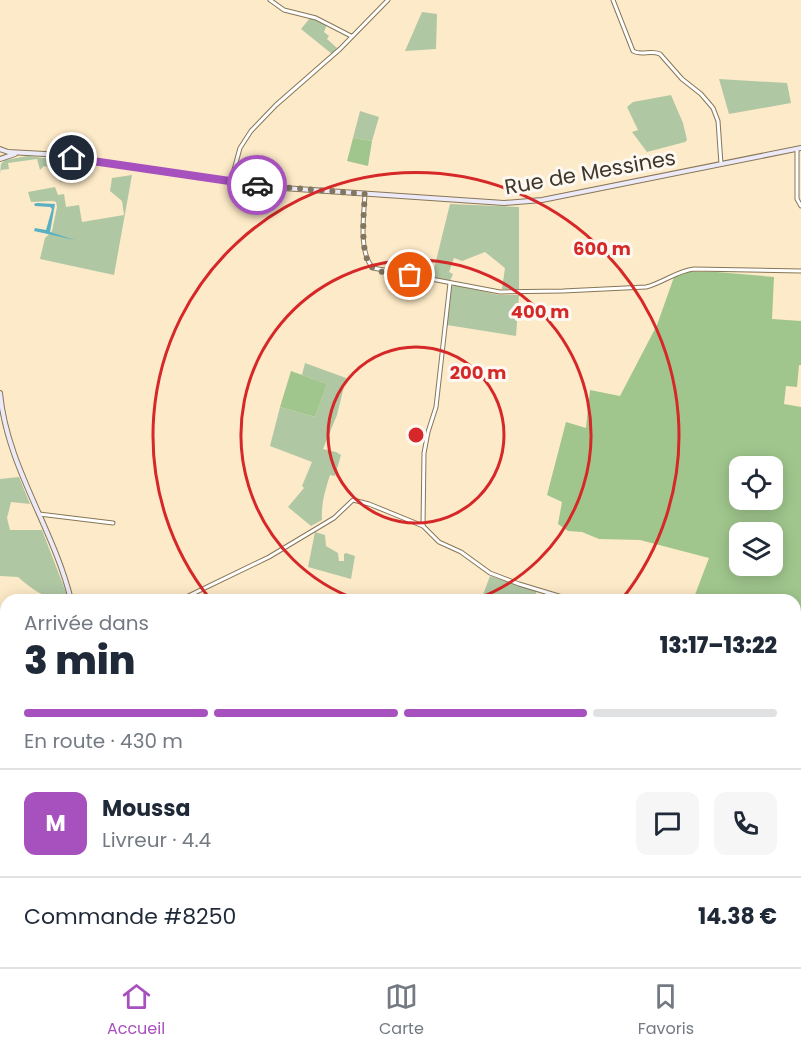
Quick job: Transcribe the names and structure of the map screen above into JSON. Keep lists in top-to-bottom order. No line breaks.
{"streets":{"main road":["Rue de Messines"]},"page":{"heading":["3 min","Arrivée dans","13:17–13:22"],"panel":["Moussa","Livreur · 4.4","Commande #8250","14.38 €"],"bar":"En route · 430 m","round":"M","tabs":["Accueil","Carte","Favoris"]},"rings":["600 m","400 m","200 m"]}
